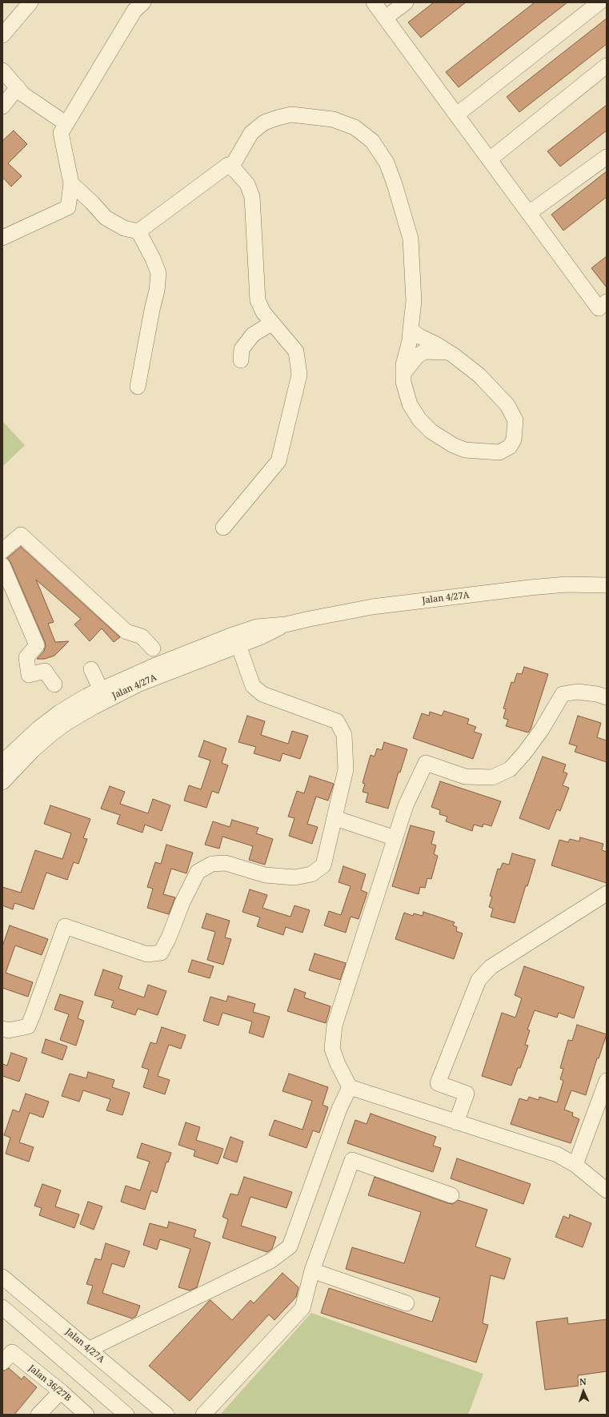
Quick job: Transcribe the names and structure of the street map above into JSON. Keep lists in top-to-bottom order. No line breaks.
{"streets":{"street":["Jalan 4/27A","Jalan 36/27B"]},"north":"top"}
